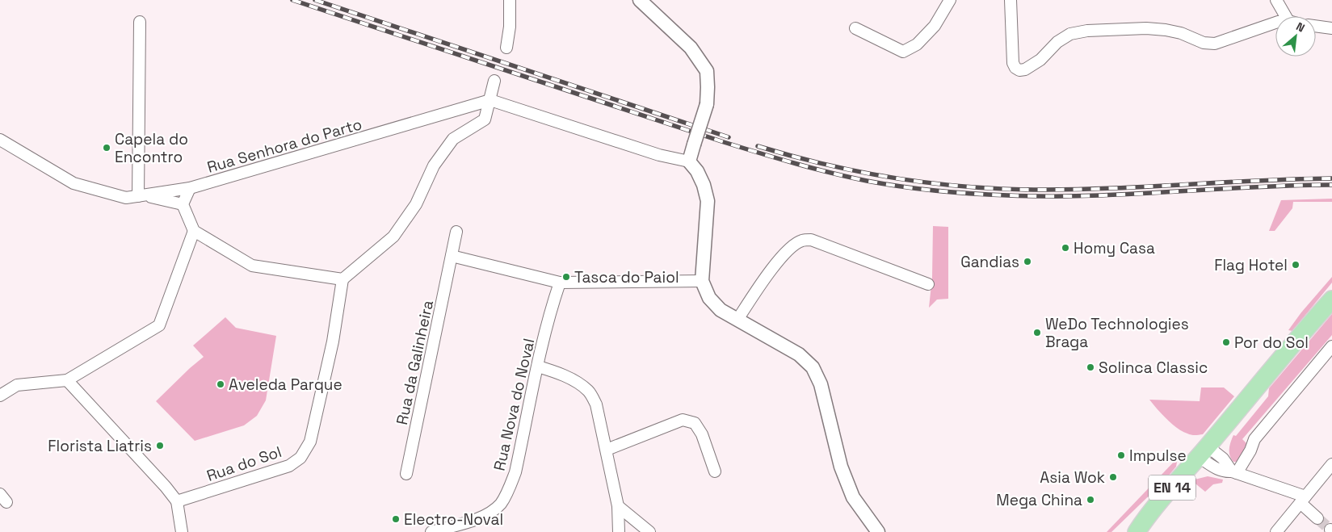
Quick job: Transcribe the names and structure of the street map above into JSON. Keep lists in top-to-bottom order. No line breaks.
{"streets":{"main road":["EN 14"],"street":["Rua Senhora do Parto","Rua da Galinheira","Rua Nova do Noval","Rua do Sol"]},"places":["Capela do Encontro","Homy Casa","Gandias","Flag Hotel","Tasca do Paiol","WeDo Technologies Braga","Por do Sol","Solinca Classic","Aveleda Parque","Florista Liatris","Impulse","Asia Wok","Mega China","Electro-Noval"],"north":"top right"}
